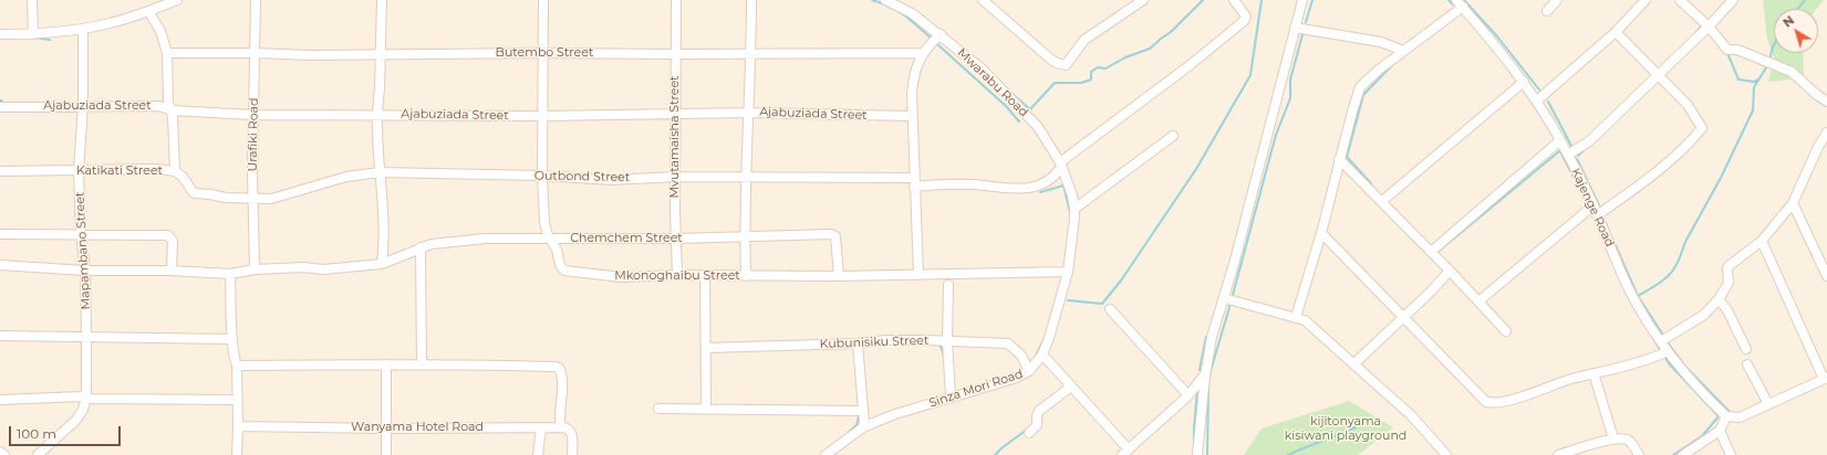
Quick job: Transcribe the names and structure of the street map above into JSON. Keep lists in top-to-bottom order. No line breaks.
{"streets":{"street":["Butembo Street","Mwarabu Road","Ajabuziada Street","Urafiki Road","Mvutamaisha Street","Katikati Street","Outbond Street","Kajenge Road","Chemchem Street","Mapambano Street","Mkonoghaibu Street","Kubunisiku Street","Sinza Mori Road","Wanyama Hotel Road"]},"crossings":[["Butembo Street","Urafiki Road"],["Butembo Street","Mvutamaisha Street"],["Butembo Street","Mkonoghaibu Street"],["Mwarabu Road","Outbond Street"],["Mwarabu Road","Sinza Mori Road"],["Ajabuziada Street","Urafiki Road"],["Ajabuziada Street","Mvutamaisha Street"],["Ajabuziada Street","Mapambano Street"],["Ajabuziada Street","Mkonoghaibu Street"],["Urafiki Road","Katikati Street"],["Urafiki Road","Outbond Street"],["Urafiki Road","Chemchem Street"],["Mvutamaisha Street","Outbond Street"],["Mvutamaisha Street","Chemchem Street"],["Mvutamaisha Street","Mkonoghaibu Street"],["Katikati Street","Outbond Street"],["Katikati Street","Mapambano Street"],["Outbond Street","Mkonoghaibu Street"],["Outbond Street","Sinza Mori Road"],["Chemchem Street","Mapambano Street"],["Chemchem Street","Mkonoghaibu Street"],["Mkonoghaibu Street","Sinza Mori Road"],["Kubunisiku Street","Sinza Mori Road"]],"parks":["kijitonyama kisiwani playground"],"scale_bar":"100 m","north":"top left"}
